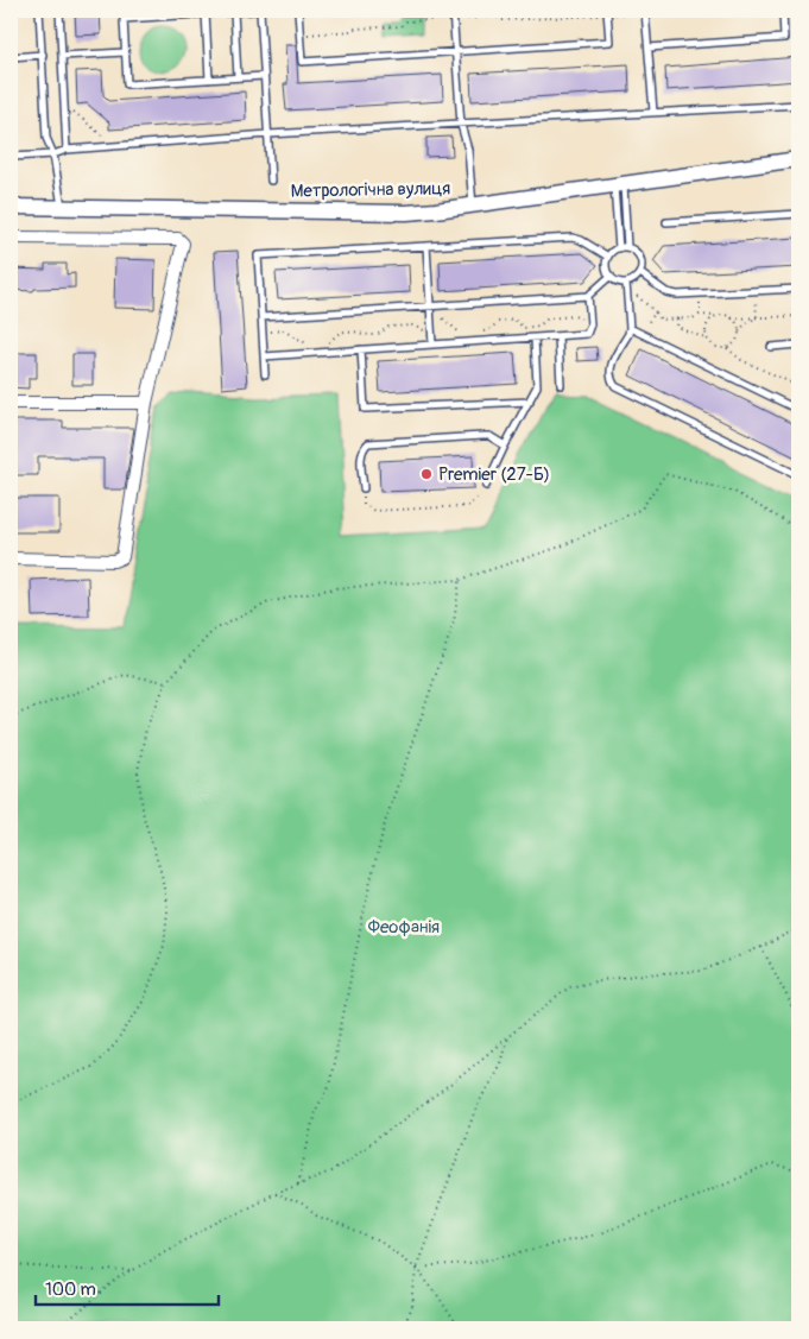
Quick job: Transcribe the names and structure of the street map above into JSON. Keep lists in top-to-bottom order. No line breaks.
{"streets":{"street":["Метрологічна вулиця"]},"parks":["Феофанія"],"places":["Premier (27-Б)"],"scale_bar":"100 m"}
